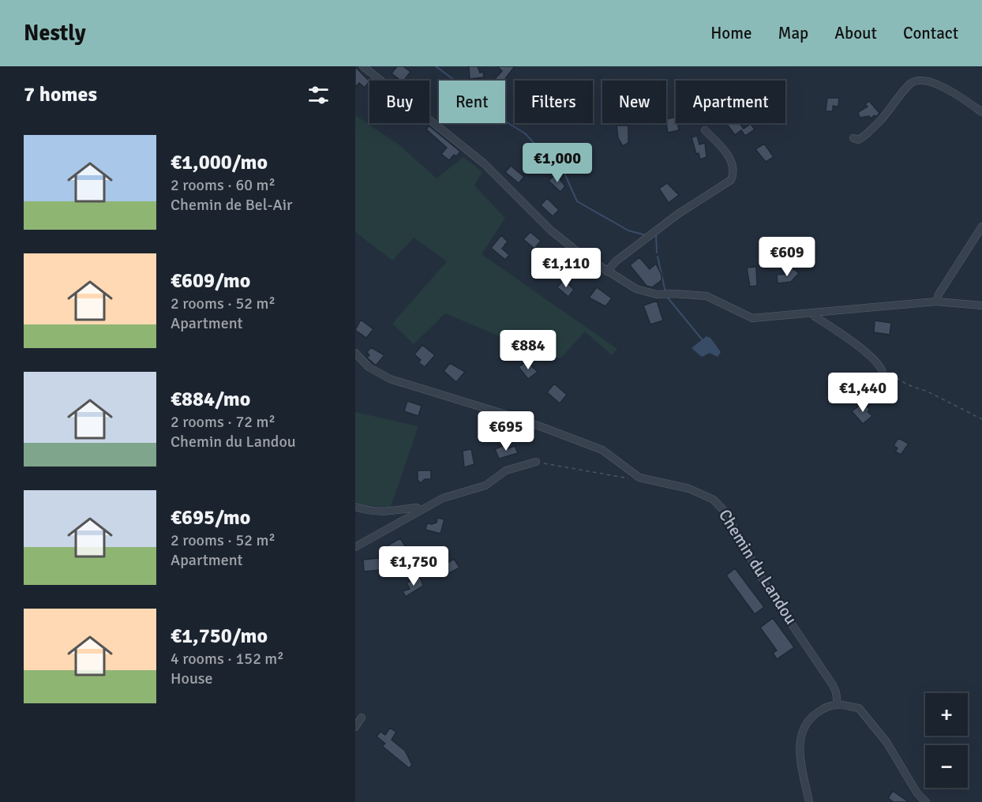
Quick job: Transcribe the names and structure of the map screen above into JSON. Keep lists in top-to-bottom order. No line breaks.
{"streets":{"street":["Chemin du Landou"]},"page":{"header":"Nestly","nav":["Home","Map","About","Contact"],"heading":"7 homes","chip":["Buy","Rent","Filters","New","Apartment"],"list":[{"name":"€1,000/mo","note":"2 rooms · 60 m² · Chemin de Bel-Air"},{"name":"€609/mo","note":"2 rooms · 52 m² · Apartment"},{"name":"€884/mo","note":"2 rooms · 72 m² · Chemin du Landou"},{"name":"€695/mo","note":"2 rooms · 52 m² · Apartment"},{"name":"€1,750/mo","note":"4 rooms · 152 m² · House"}],"price":["€1,000","€609","€1,110","€884","€1,440","€695","€1,750"],"map_buttons":["+","−"]}}
